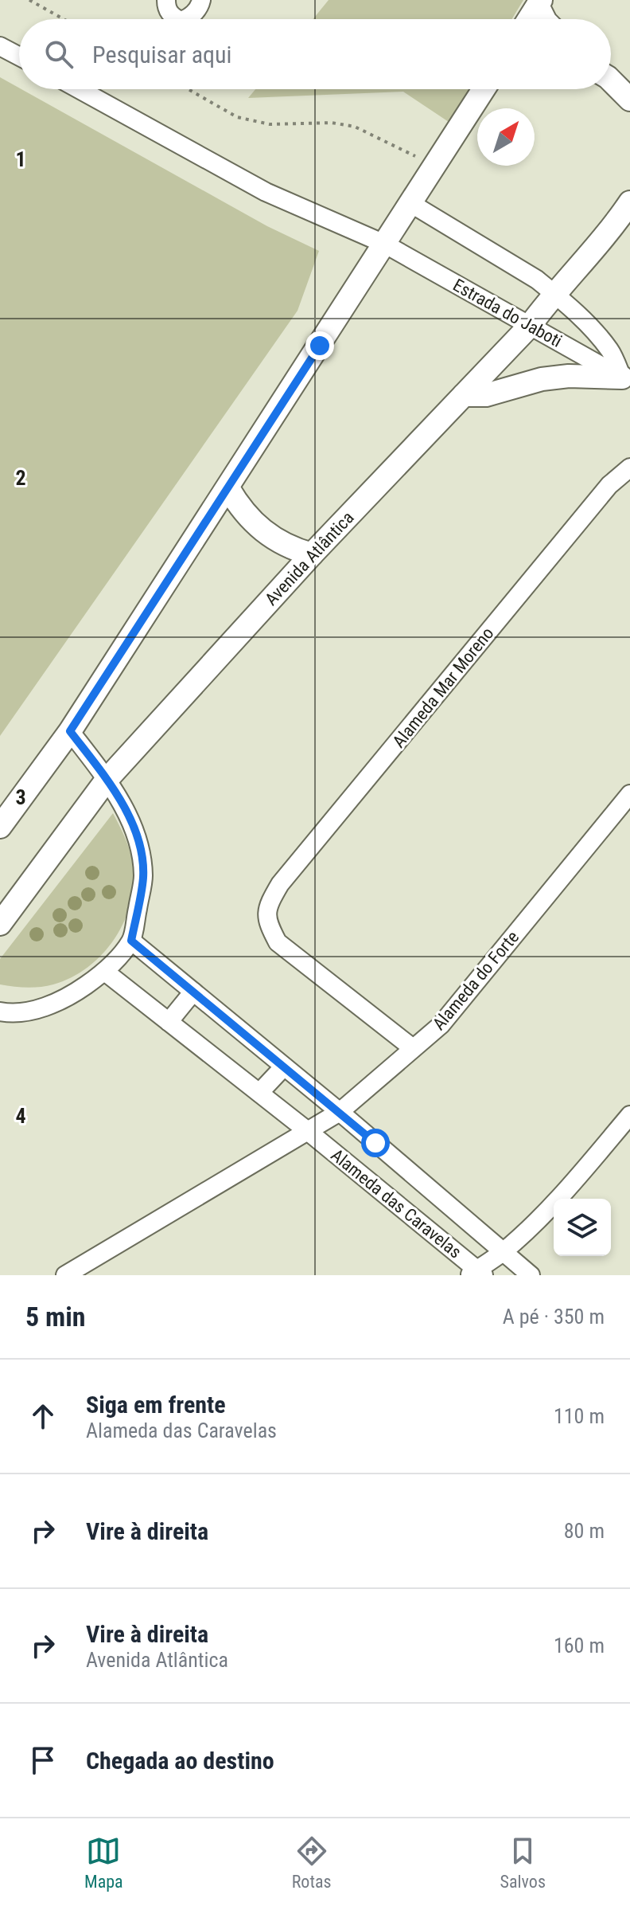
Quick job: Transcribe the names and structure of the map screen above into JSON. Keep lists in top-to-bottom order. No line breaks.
{"streets":{"street":["Estrada do Jaboti","Avenida Atlântica","Alameda Mar Moreno","Alameda do Forte","Alameda das Caravelas"]},"crossings":[["Estrada do Jaboti","Avenida Atlântica"],["Alameda Mar Moreno","Alameda do Forte"],["Alameda do Forte","Alameda das Caravelas"]],"north":"top right","page":{"search":"Pesquisar aqui","heading":["5 min","A pé · 350 m"],"list":[["Siga em frente","Alameda das Caravelas","110 m"],["Vire à direita","80 m"],["Vire à direita","Avenida Atlântica","160 m"],"Chegada ao destino"],"nav":["Mapa","Rotas","Salvos"]},"grid":{"rows":["1","2","3","4"]}}
